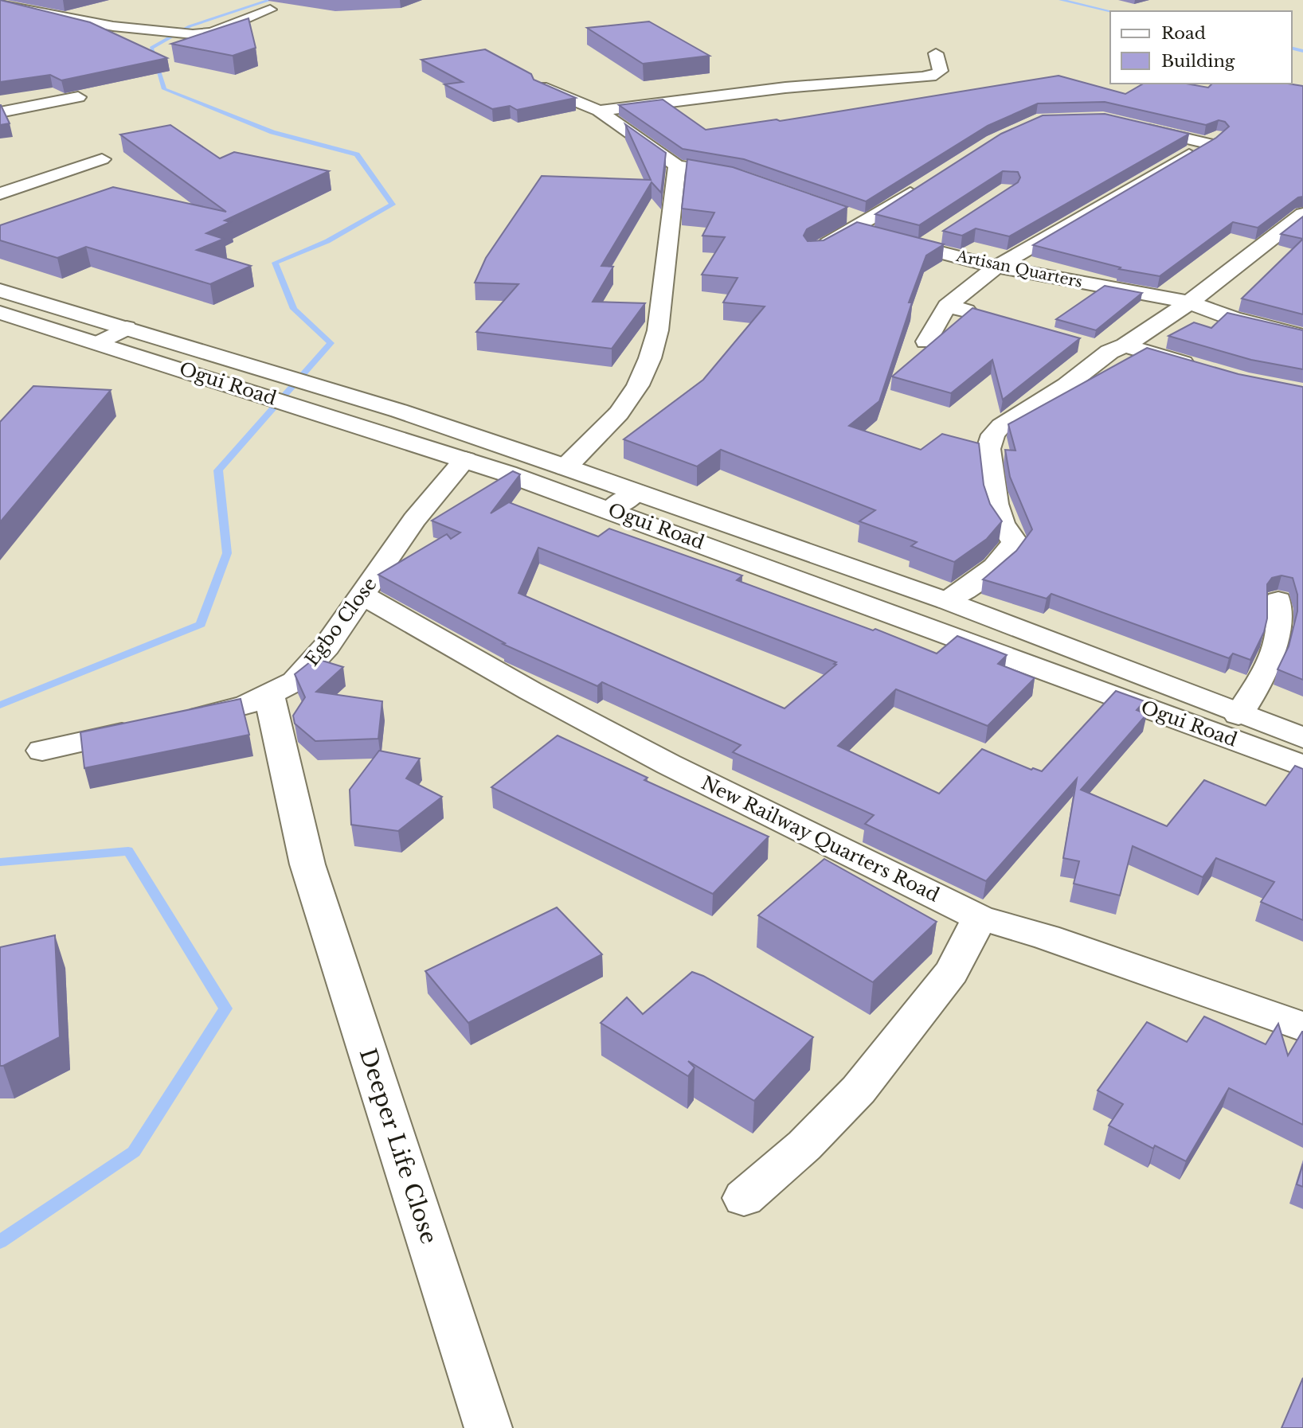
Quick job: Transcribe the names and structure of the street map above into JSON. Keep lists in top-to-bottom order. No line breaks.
{"streets":{"street":["Artisan Quarters","Ogui Road","Egbo Close","New Railway Quarters Road","Deeper Life Close"]},"crossings":[["Ogui Road","Egbo Close"],["Egbo Close","New Railway Quarters Road"],["Egbo Close","Deeper Life Close"]],"legend":["Road","Building"]}
